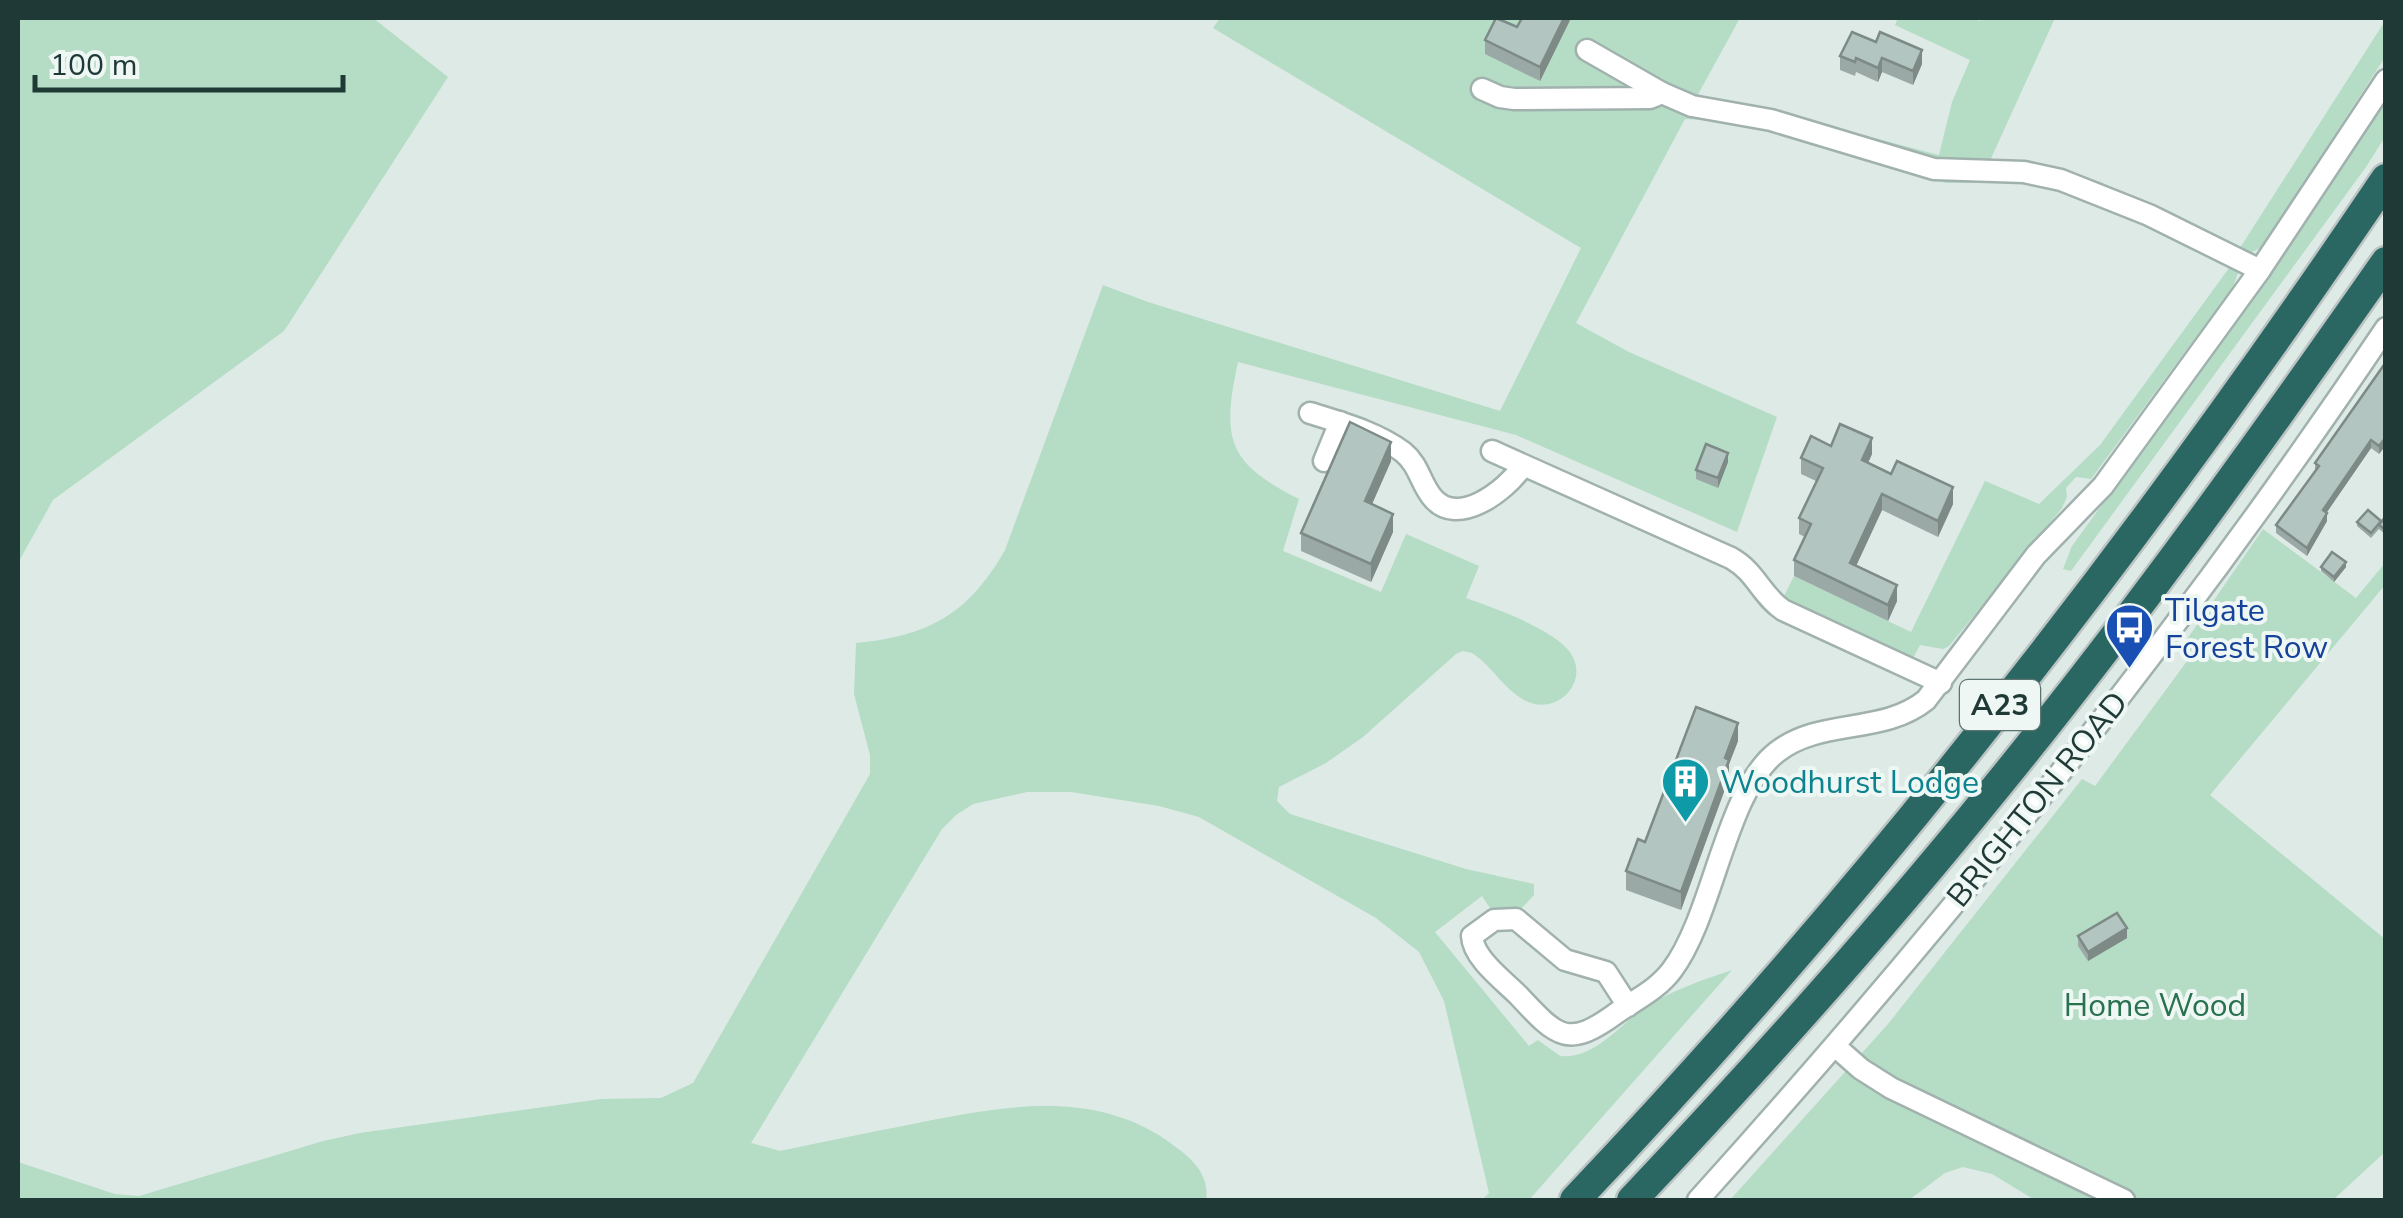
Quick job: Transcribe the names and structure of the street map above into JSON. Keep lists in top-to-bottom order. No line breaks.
{"streets":{"highway":["A23"],"street":["BRIGHTON ROAD"]},"parks":["Home Wood"],"places":{"bus stop":["Tilgate Forest Row"],"building":["Woodhurst Lodge"]},"scale_bar":"100 m"}
